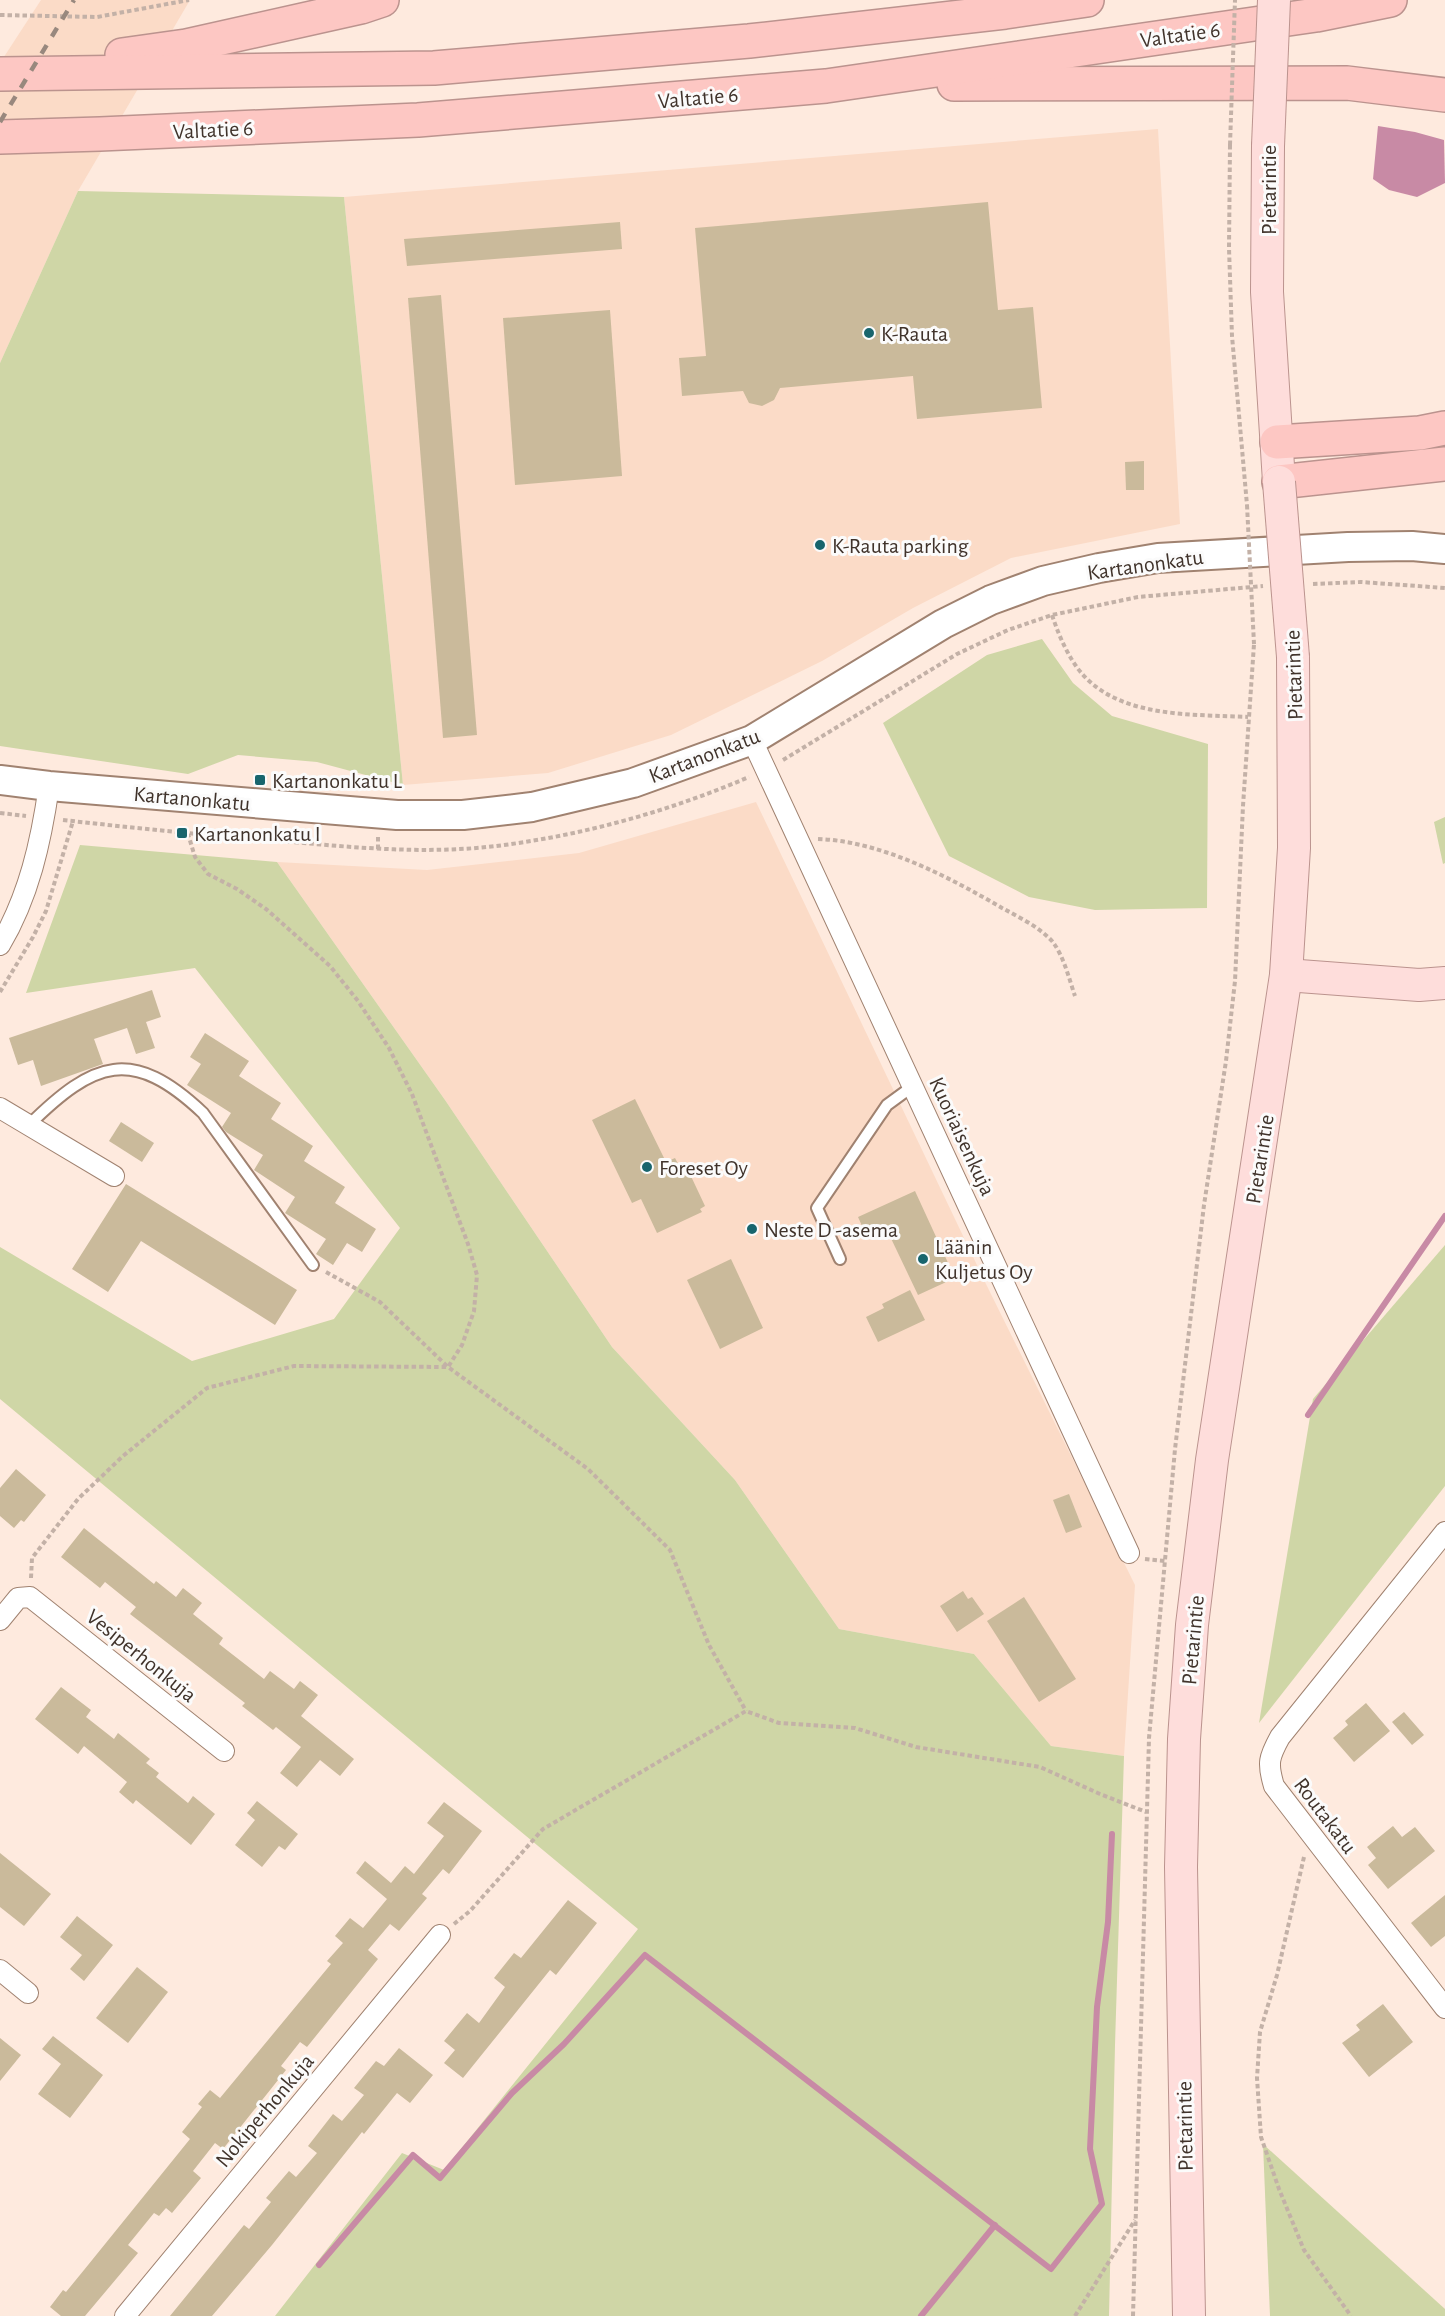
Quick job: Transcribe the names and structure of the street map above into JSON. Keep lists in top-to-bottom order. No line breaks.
{"streets":{"highway":["Valtatie 6"],"main road":["Pietarintie","Kartanonkatu"],"street":["Kuoriaisenkuja","Vesiperhonkuja","Routakatu","Nokiperhonkuja"]},"crossings":[["Kartanonkatu","Kuoriaisenkuja"]],"places":{"other":["K-Rauta","K-Rauta parking","Foreset Oy","Neste D -asema","Läänin Kuljetus Oy"],"transit":["Kartanonkatu L","Kartanonkatu I"]}}
